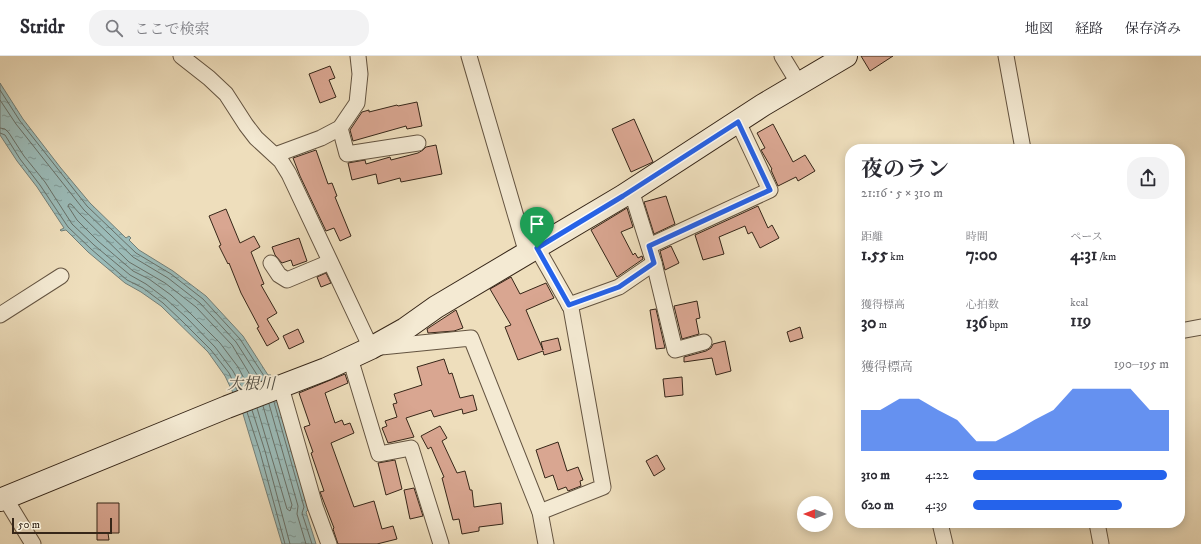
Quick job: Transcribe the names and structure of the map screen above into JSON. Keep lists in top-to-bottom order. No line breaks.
{"water":["大根川"],"scale_bar":"50 m","north":"left","page":{"header":"Stridr","search":"ここで検索","nav":["地図","経路","保存済み"],"heading":["夜のラン","21:16 · 5 × 310 m"],"stats":[["距離","1.55 km"],["時間","7:00"],["ペース","4:31 /km"],["獲得標高","30 m"],["心拍数","136 bpm"],["kcal","119"]],"chart":["獲得標高","190–195 m"],"list":[{"name":"310 m","note":"4:22"},{"name":"620 m","note":"4:39"}],"scale":"50 m"}}
